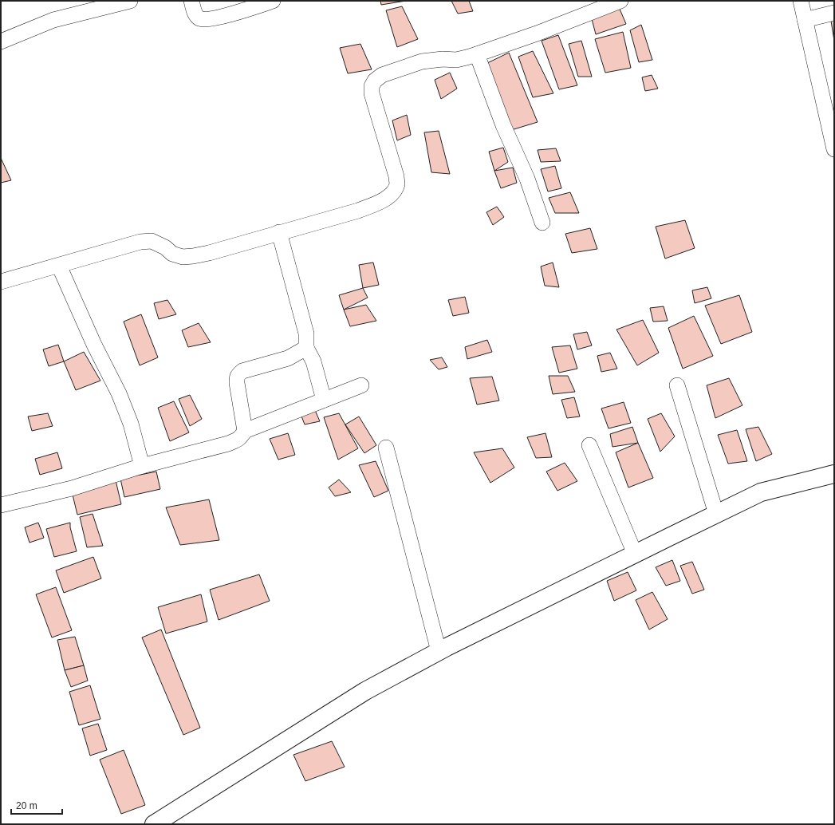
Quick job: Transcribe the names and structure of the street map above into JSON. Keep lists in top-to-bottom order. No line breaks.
{"scale_bar":"20 m"}
